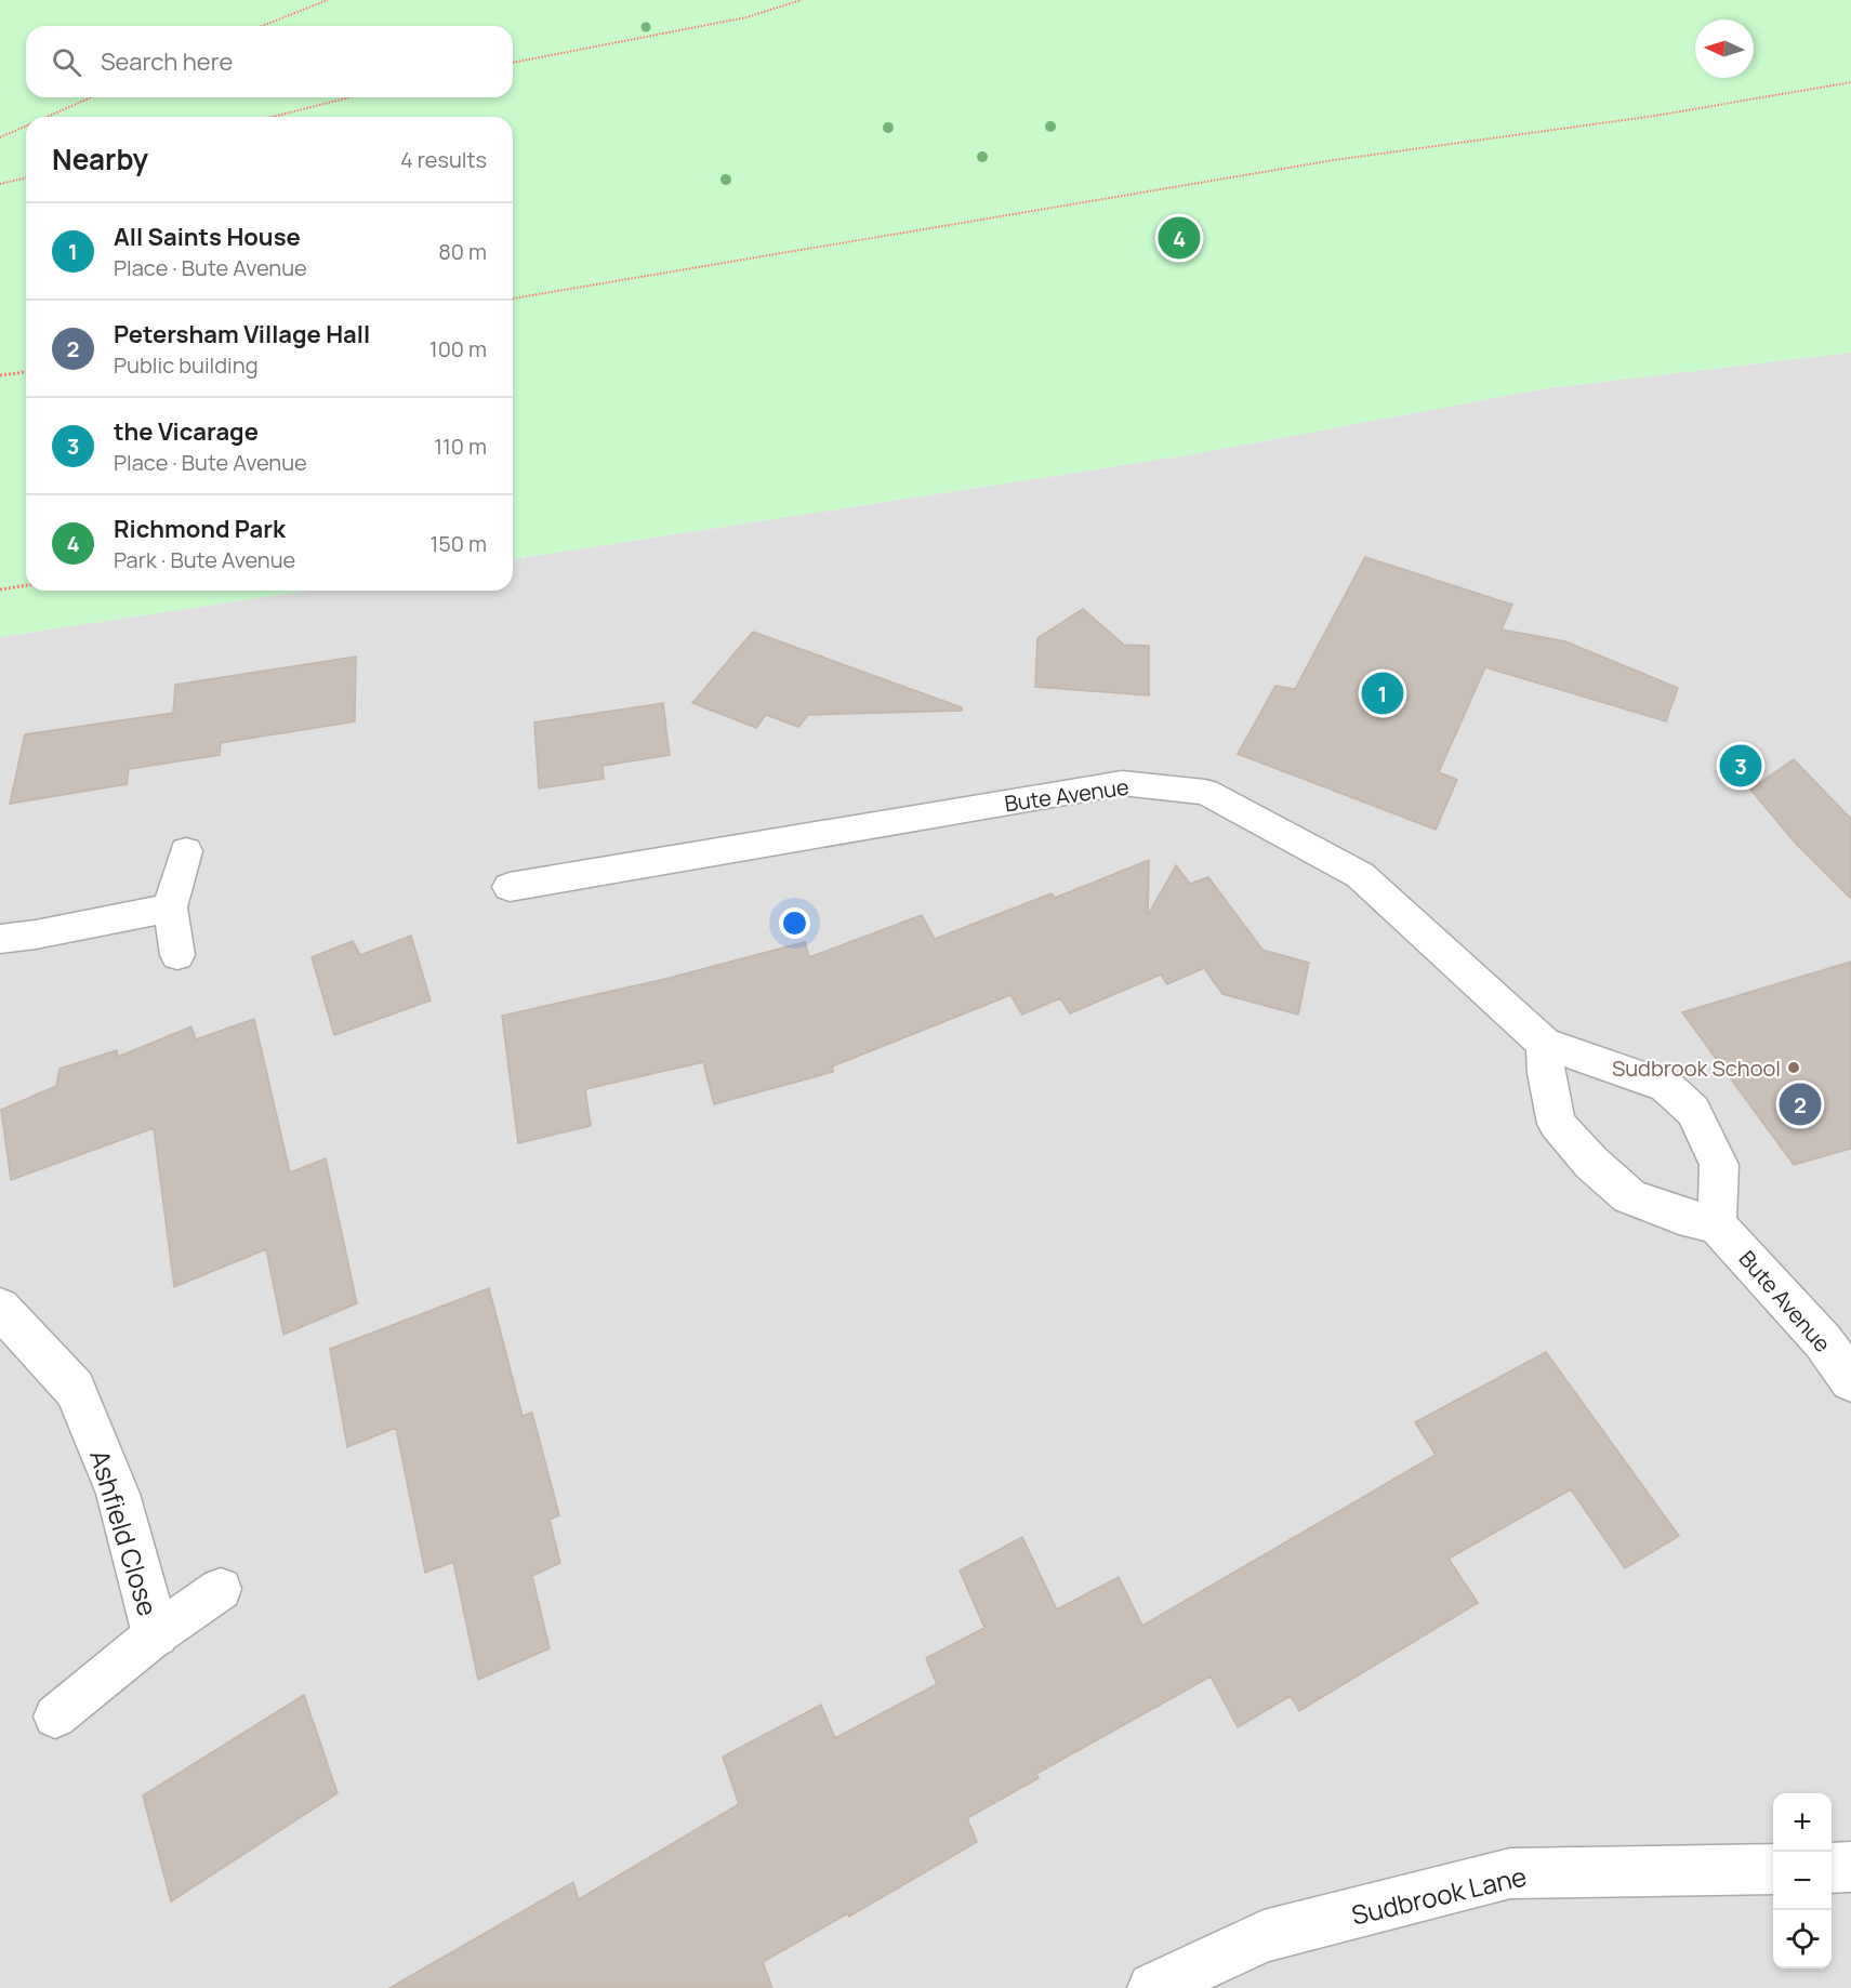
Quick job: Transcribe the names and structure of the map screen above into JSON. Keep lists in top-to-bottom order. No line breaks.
{"streets":{"street":["Bute Avenue","Ashfield Close","Sudbrook Lane"]},"places":["Sudbrook School"],"north":"left","page":{"search":"Search here","heading":["Nearby","4 results"],"list":[{"mark":"1","name":"All Saints House","note":"Place · Bute Avenue","value":"80 m"},{"mark":"2","name":"Petersham Village Hall","note":"Public building","value":"100 m"},{"mark":"3","name":"the Vicarage","note":"Place · Bute Avenue","value":"110 m"},{"mark":"4","name":"Richmond Park","note":"Park · Bute Avenue","value":"150 m"}],"pins":["4","1","3","2"],"map_buttons":["+","−"]}}
